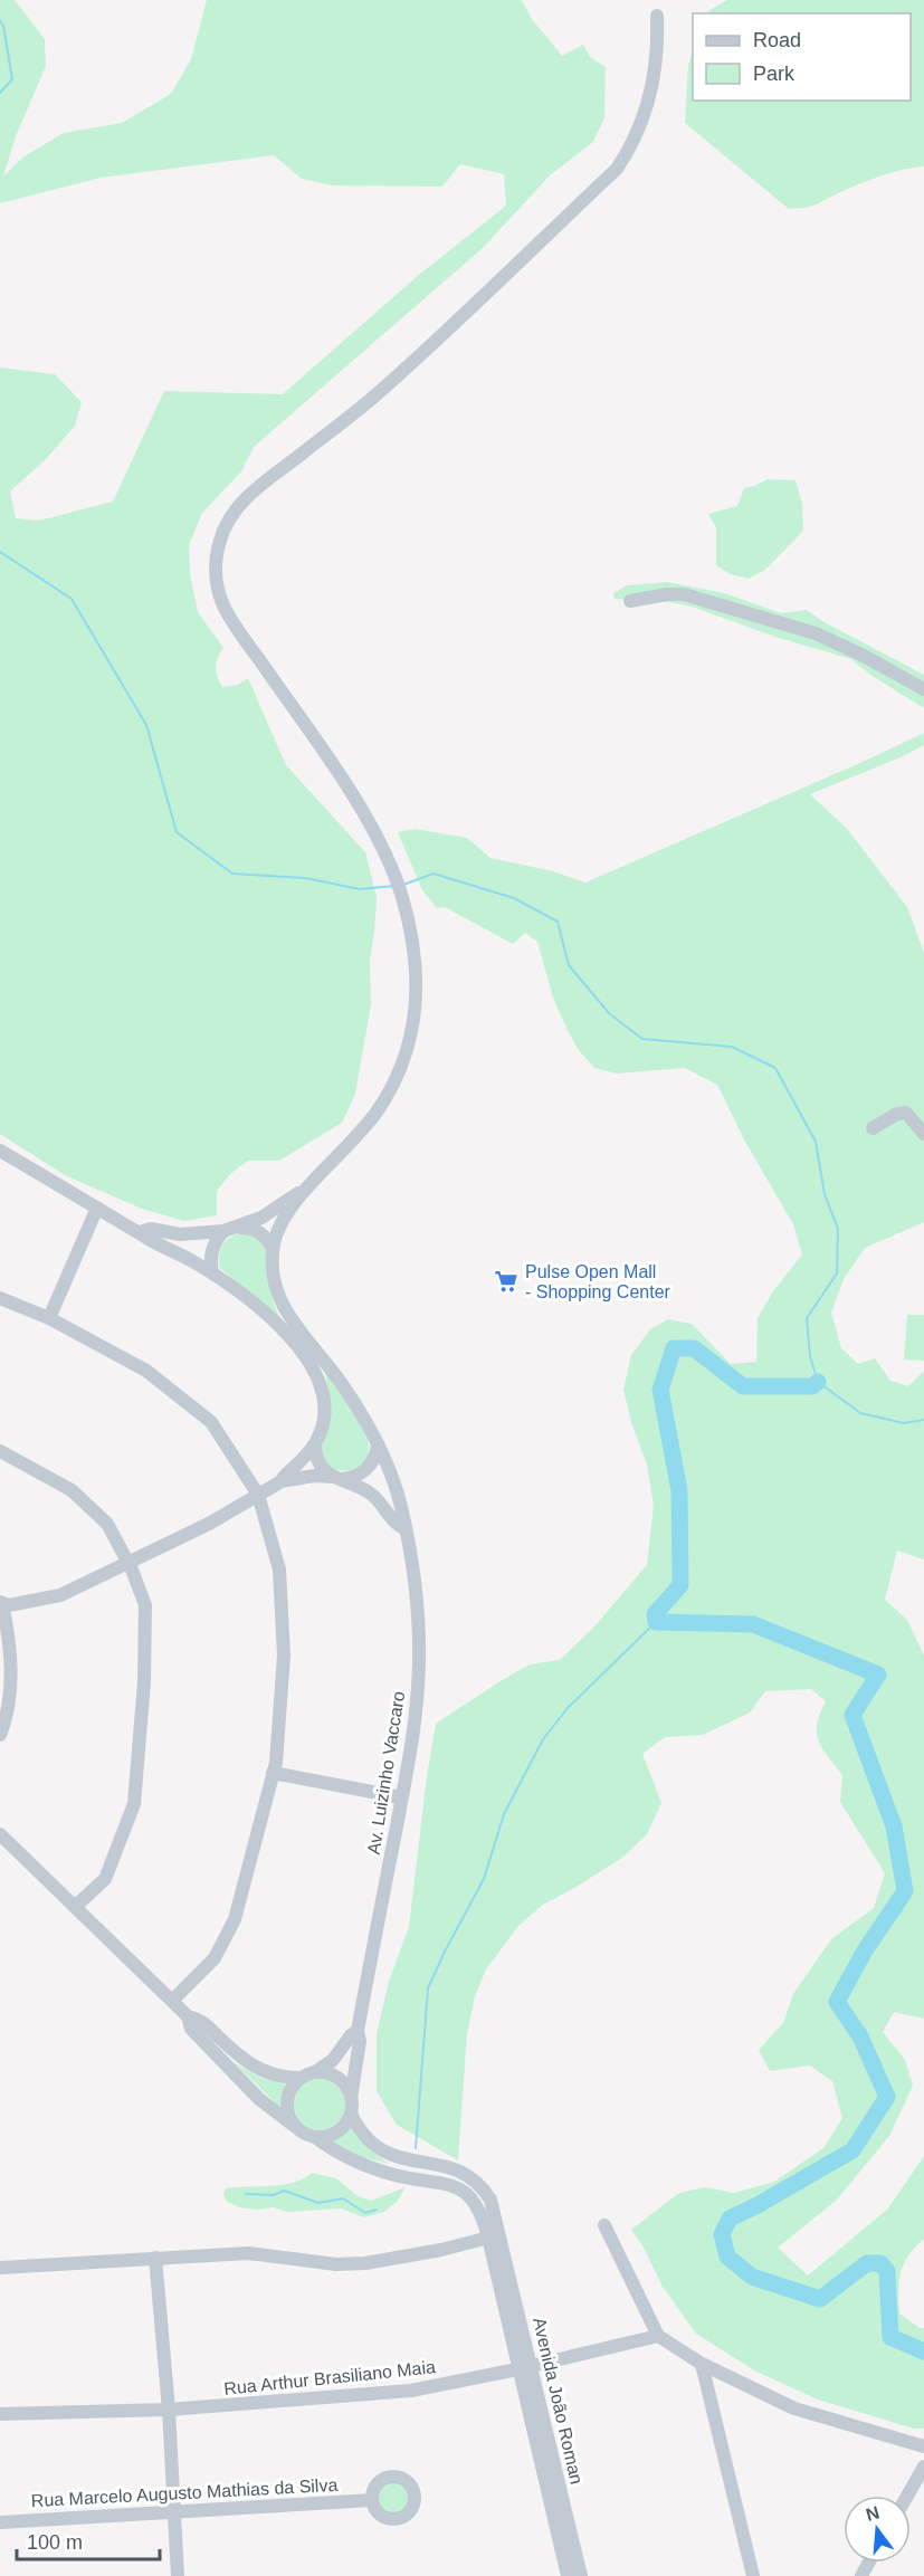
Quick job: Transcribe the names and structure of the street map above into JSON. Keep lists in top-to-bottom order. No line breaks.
{"streets":{"street":["Av. Luizinho Vaccaro","Rua Arthur Brasiliano Maia","Avenida João Roman","Rua Marcelo Augusto Mathias da Silva"]},"crossings":[["Rua Arthur Brasiliano Maia","Avenida João Roman"]],"places":{"supermarket":["Pulse Open Mall - Shopping Center"]},"legend":["Road","Park"],"scale_bar":"100 m","north":"top"}
